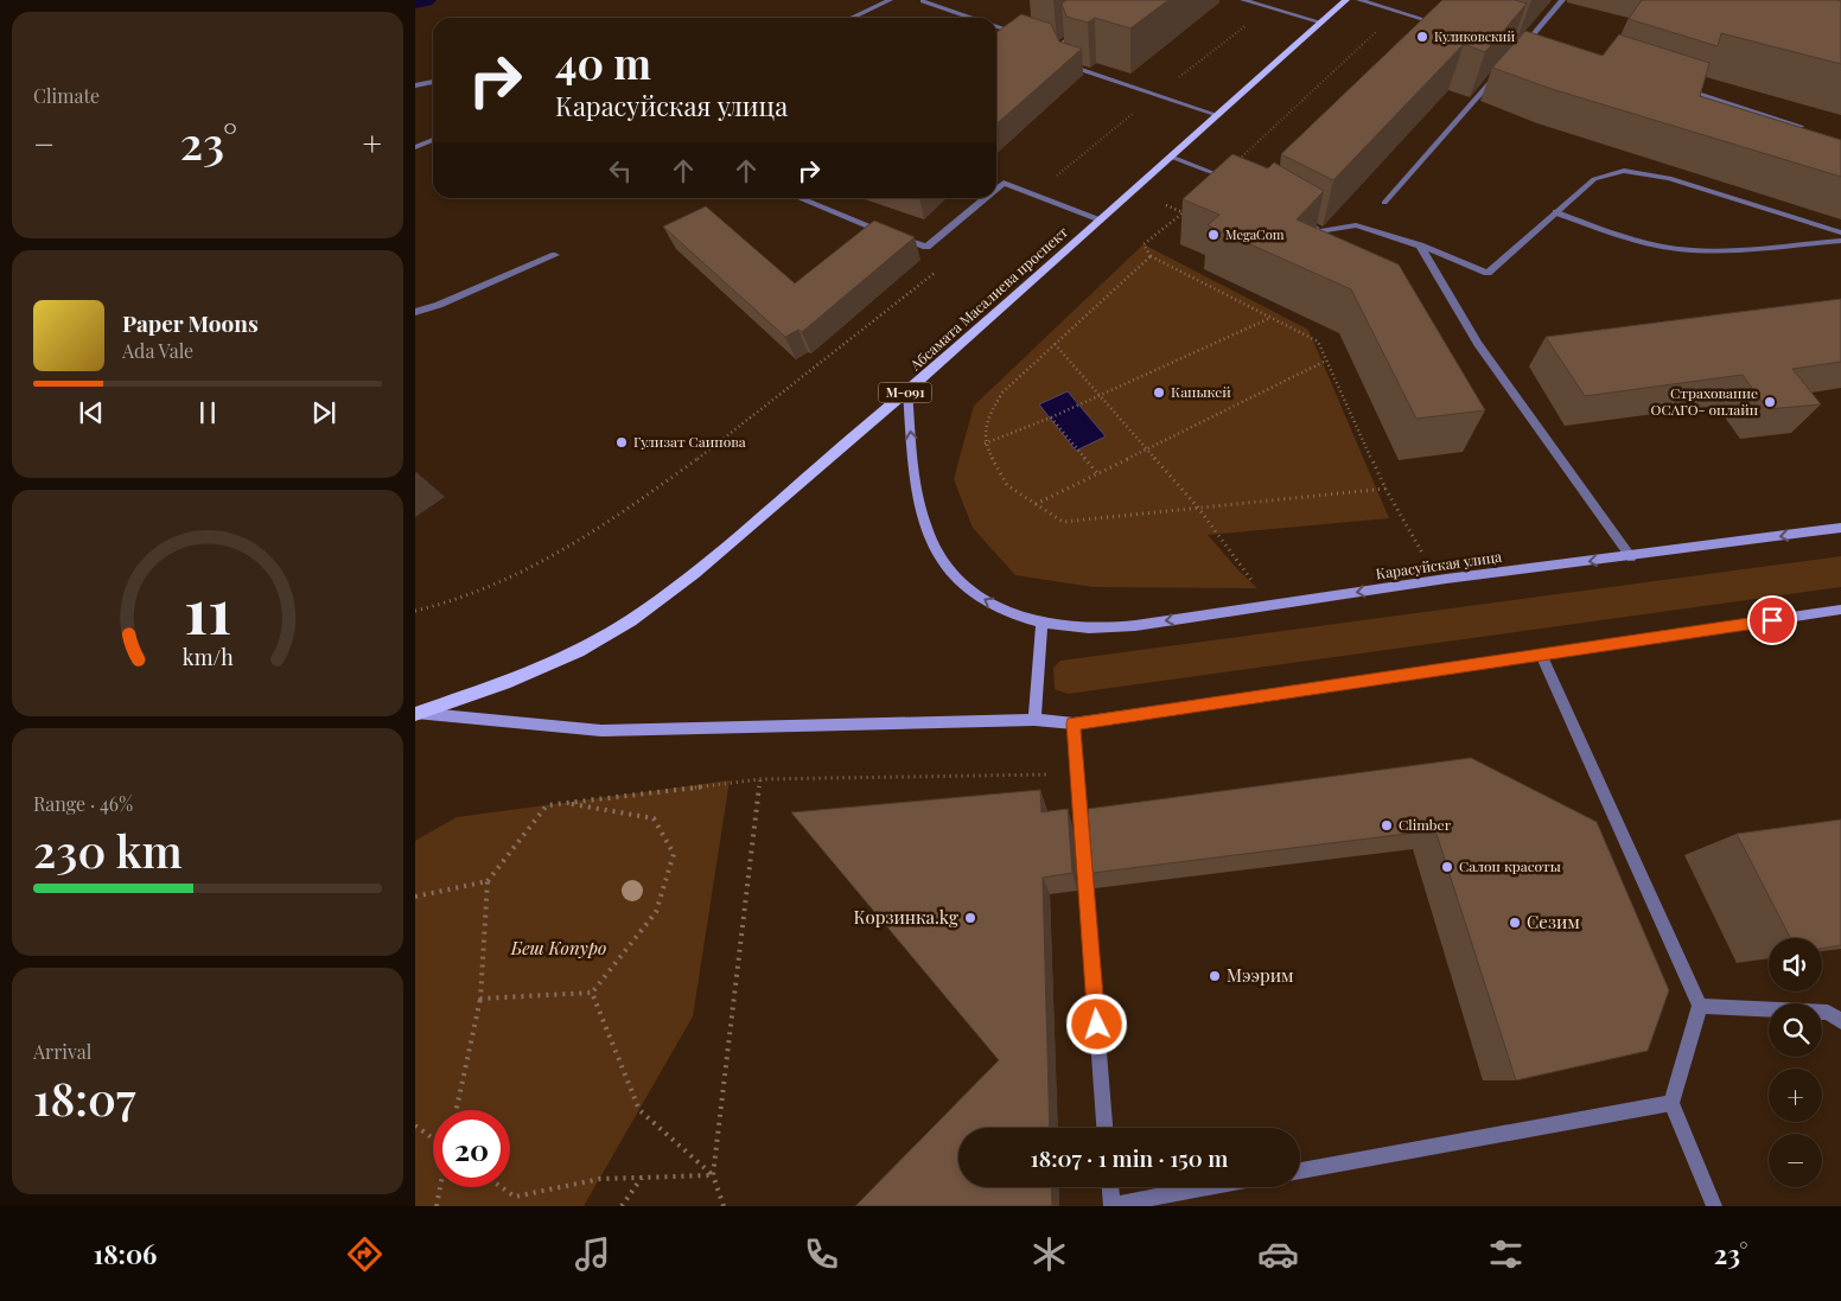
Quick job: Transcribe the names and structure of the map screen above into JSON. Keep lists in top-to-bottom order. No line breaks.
{"streets":{"main road":["Абсамата Масалиева проспект","М-091","Карасуйская улица"]},"crossings":[["Абсамата Масалиева проспект","Карасуйская улица"]],"parks":["Беш Копуро"],"places":["Куликовский","MegaCom","Каныкей","Страхование ОСАГО- онлайн","Гулизат Саипова","Climber","Салон красоты","Корзинка.kg","Сезим","Мээрим"],"page":{"tile":["Climate",["Range · 46%","230 km"],["Arrival","18:07"]],"turn":["40 m","Карасуйская улица"],"heat":["−","23°","+"],"song":["Paper Moons","Ada Vale"],"map_buttons":["+","−"],"limit":"20","trip":"18:07 · 1 min · 150 m","tabs":["18:06","23°"],"gauge":["11","km/h"]}}
